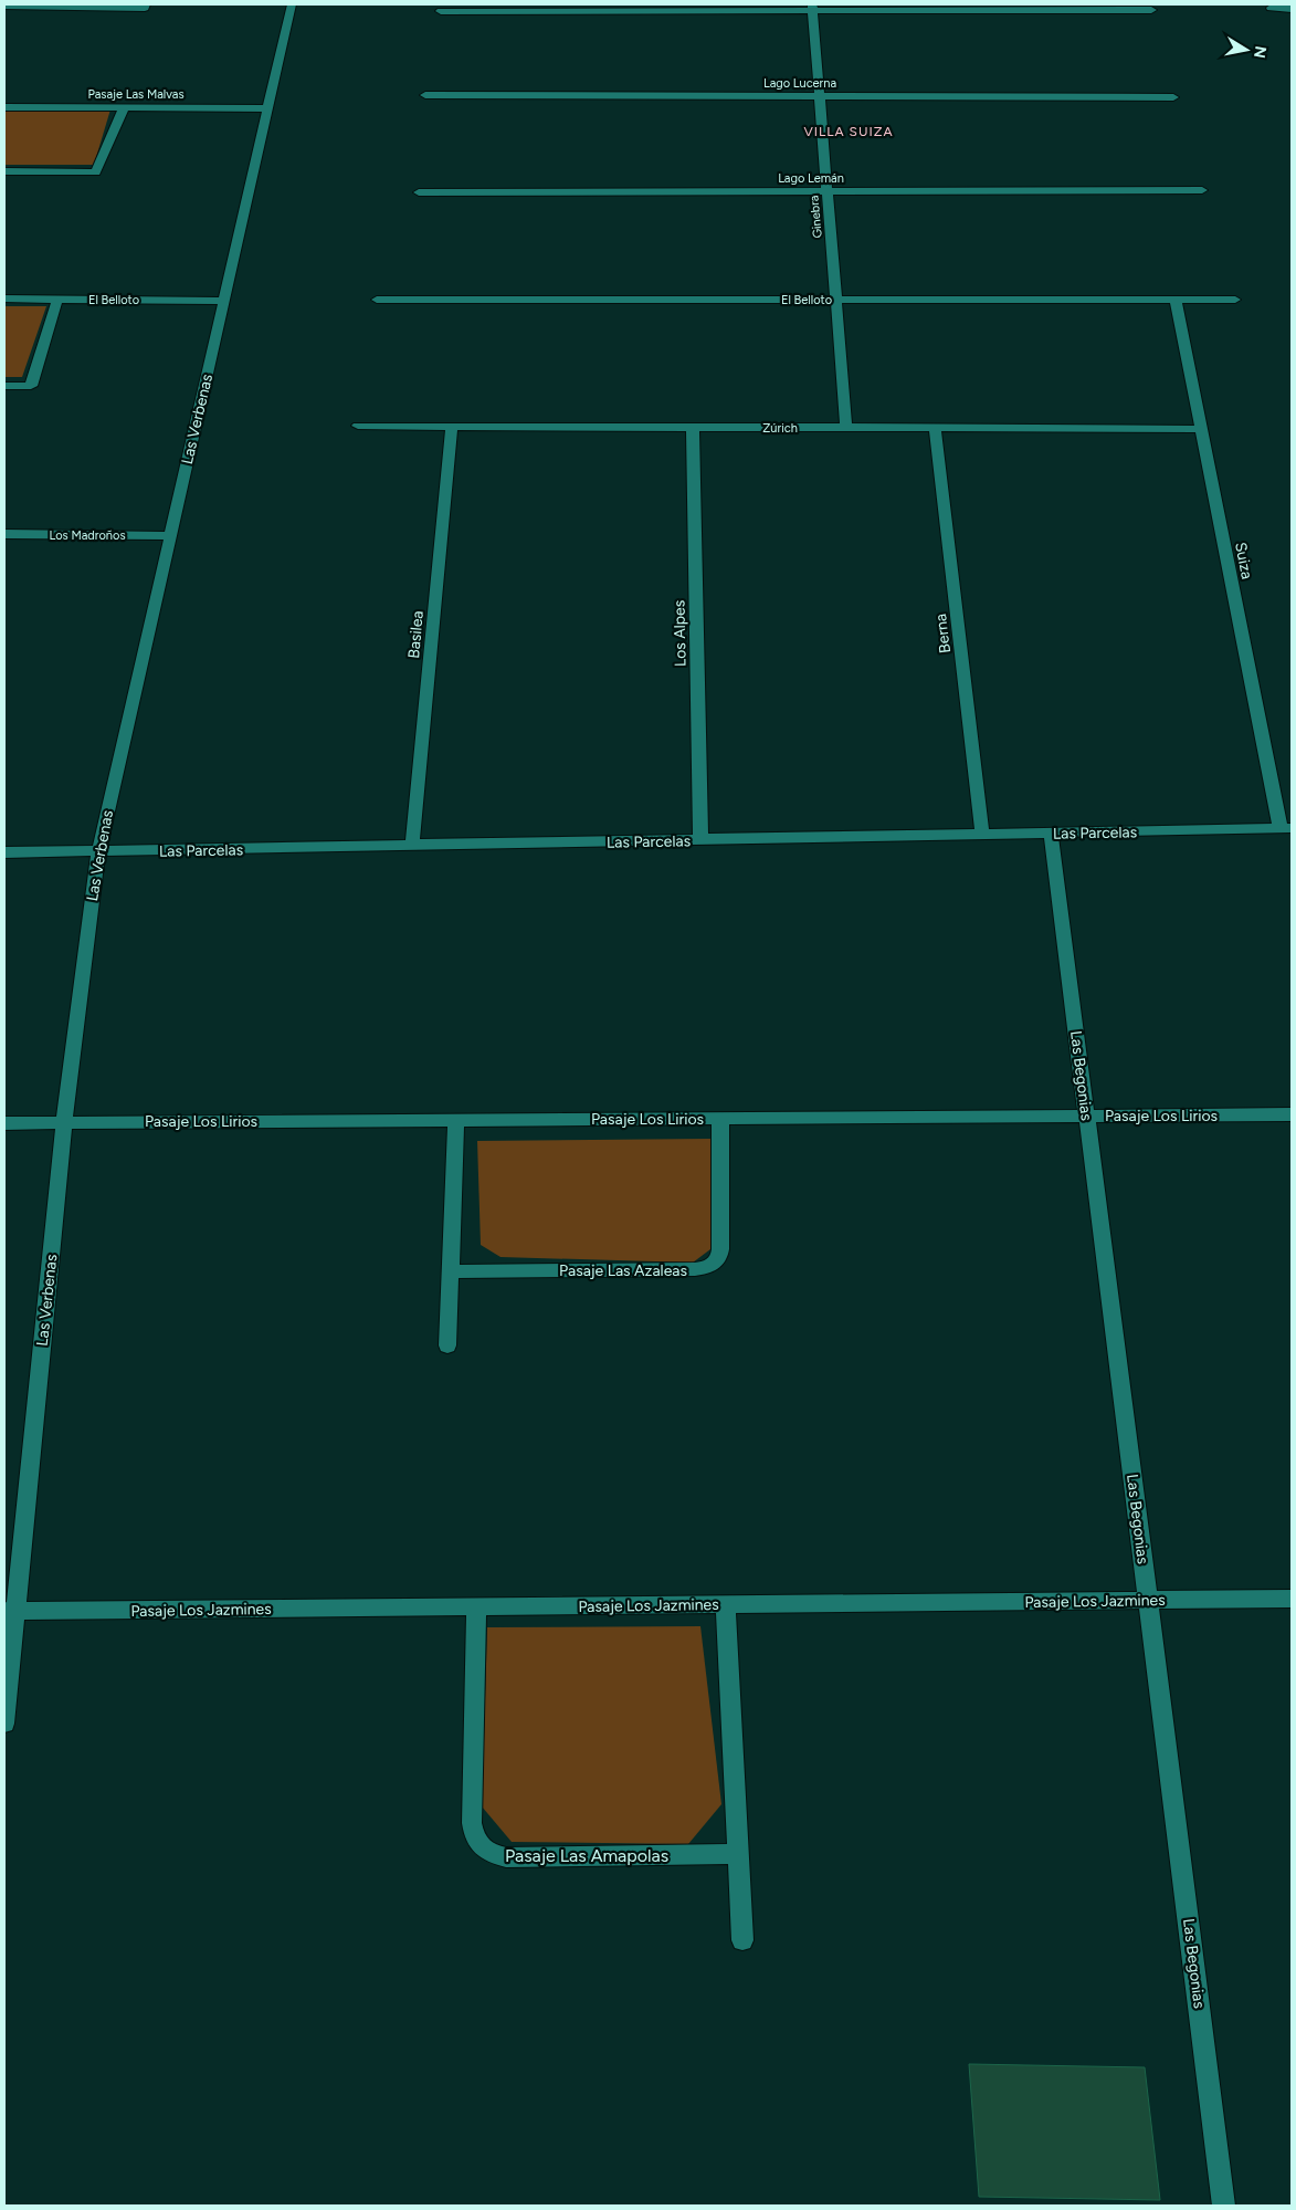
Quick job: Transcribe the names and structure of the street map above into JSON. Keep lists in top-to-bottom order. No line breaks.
{"streets":{"street":["Lago Lucerna","Pasaje Las Malvas","Lago Lemán","Ginebra","El Belloto","Las Verbenas","Zúrich","Los Madroños","Suiza","Los Alpes","Berna","Basilea","Las Parcelas","Las Begonias","Pasaje Los Lirios","Pasaje Las Azaleas","Pasaje Los Jazmines","Pasaje Las Amapolas"]},"crossings":[["Lago Lucerna","Ginebra"],["Pasaje Las Malvas","Las Verbenas"],["Lago Lemán","Ginebra"],["Ginebra","El Belloto"],["Ginebra","Zúrich"],["El Belloto","Las Verbenas"],["El Belloto","Suiza"],["Las Verbenas","Los Madroños"],["Las Verbenas","Las Parcelas"],["Las Verbenas","Pasaje Los Lirios"],["Las Verbenas","Pasaje Los Jazmines"],["Zúrich","Suiza"],["Zúrich","Los Alpes"],["Zúrich","Berna"],["Zúrich","Basilea"],["Suiza","Las Parcelas"],["Los Alpes","Las Parcelas"],["Berna","Las Parcelas"],["Basilea","Las Parcelas"],["Las Parcelas","Las Begonias"],["Las Begonias","Pasaje Los Lirios"],["Las Begonias","Pasaje Los Jazmines"],["Pasaje Los Lirios","Pasaje Las Azaleas"],["Pasaje Los Jazmines","Pasaje Las Amapolas"]],"districts":["VILLA SUIZA"],"north":"right"}
